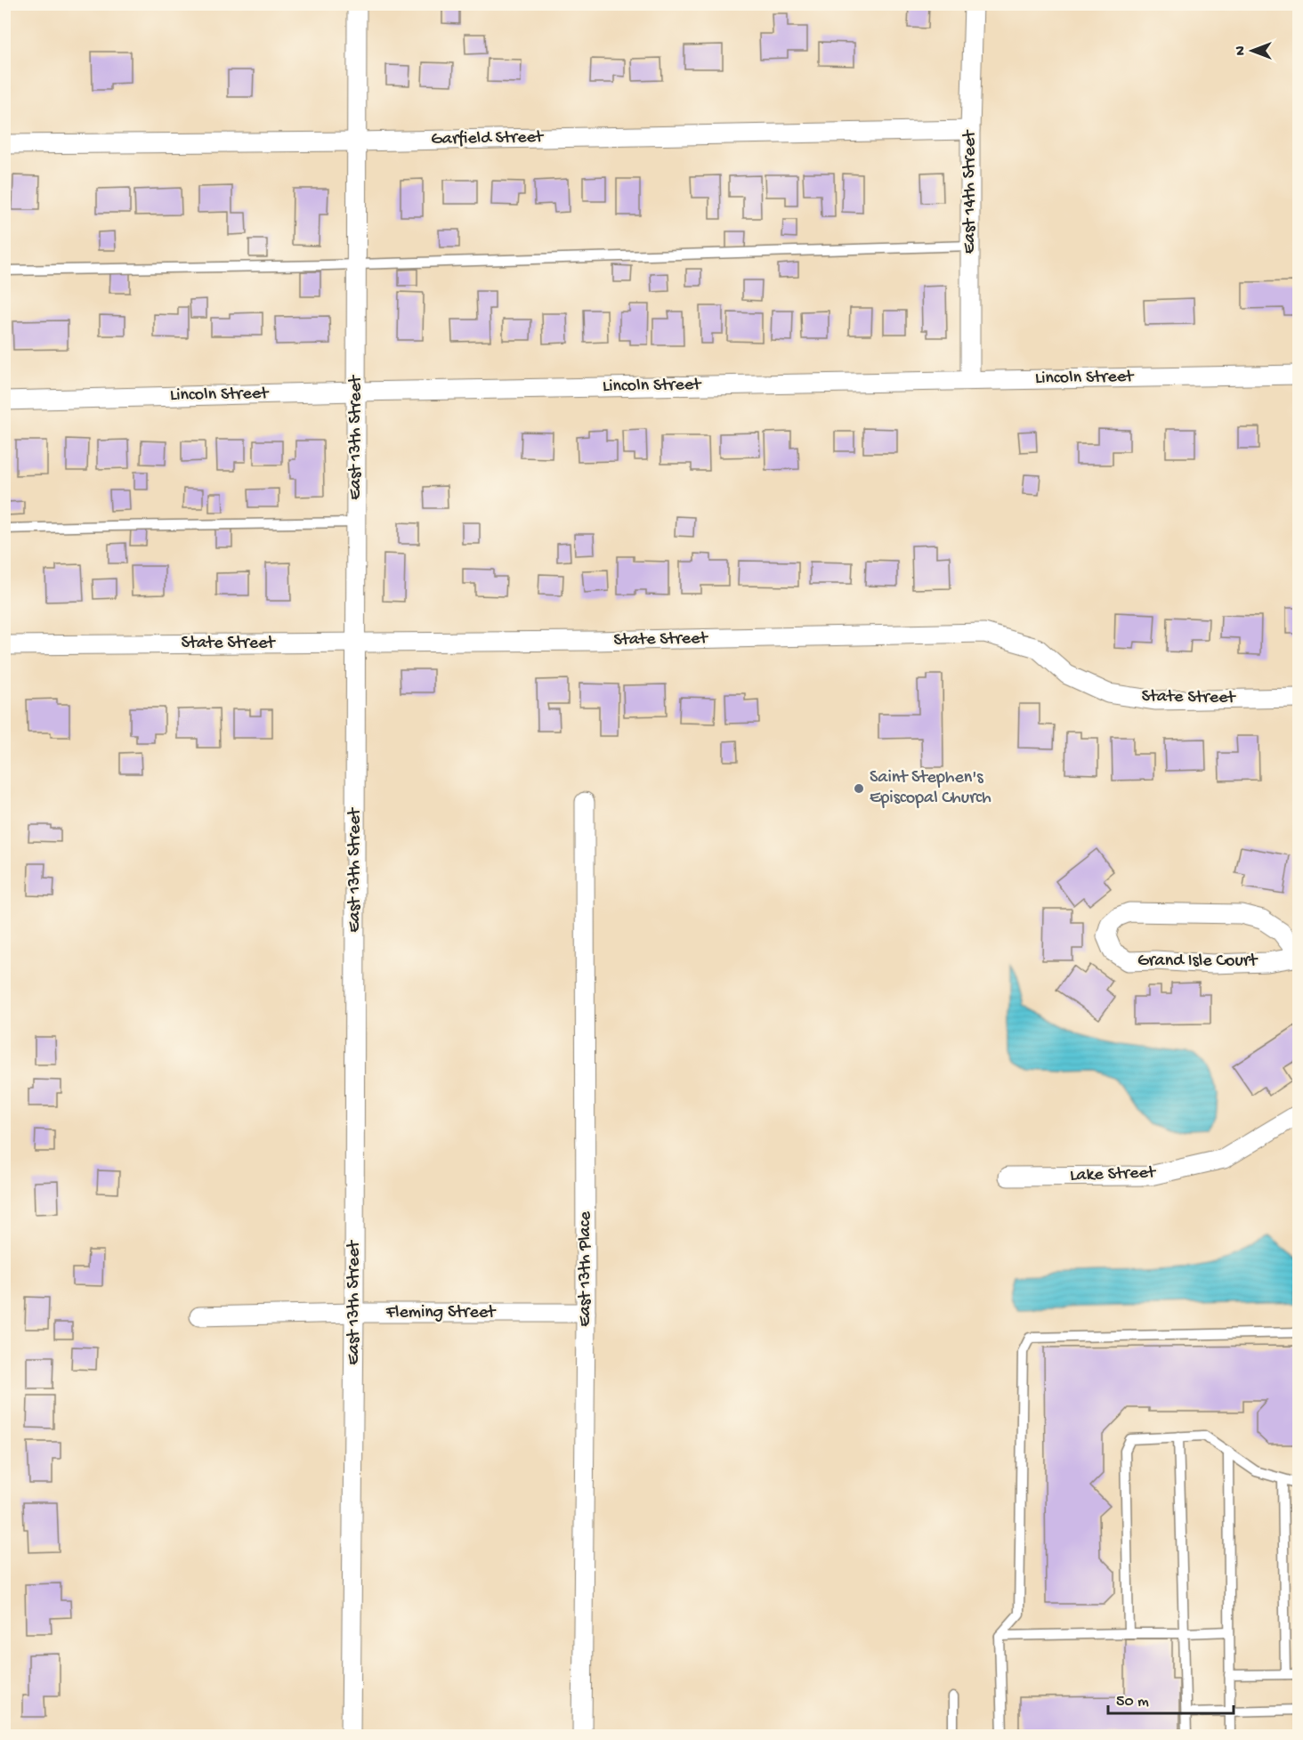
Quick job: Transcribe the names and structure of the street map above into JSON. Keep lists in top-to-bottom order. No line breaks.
{"streets":{"street":["Garfield Street","East 14th Street","Lincoln Street","East 13th Street","State Street","Grand Isle Court","Lake Street","East 13th Place","Fleming Street"]},"crossings":[["Garfield Street","East 14th Street"],["Garfield Street","East 13th Street"],["East 14th Street","Lincoln Street"],["Lincoln Street","East 13th Street"],["East 13th Street","State Street"],["East 13th Street","Fleming Street"],["East 13th Place","Fleming Street"]],"places":["Saint Stephen's Episcopal Church"],"scale_bar":"50 m","north":"left"}
